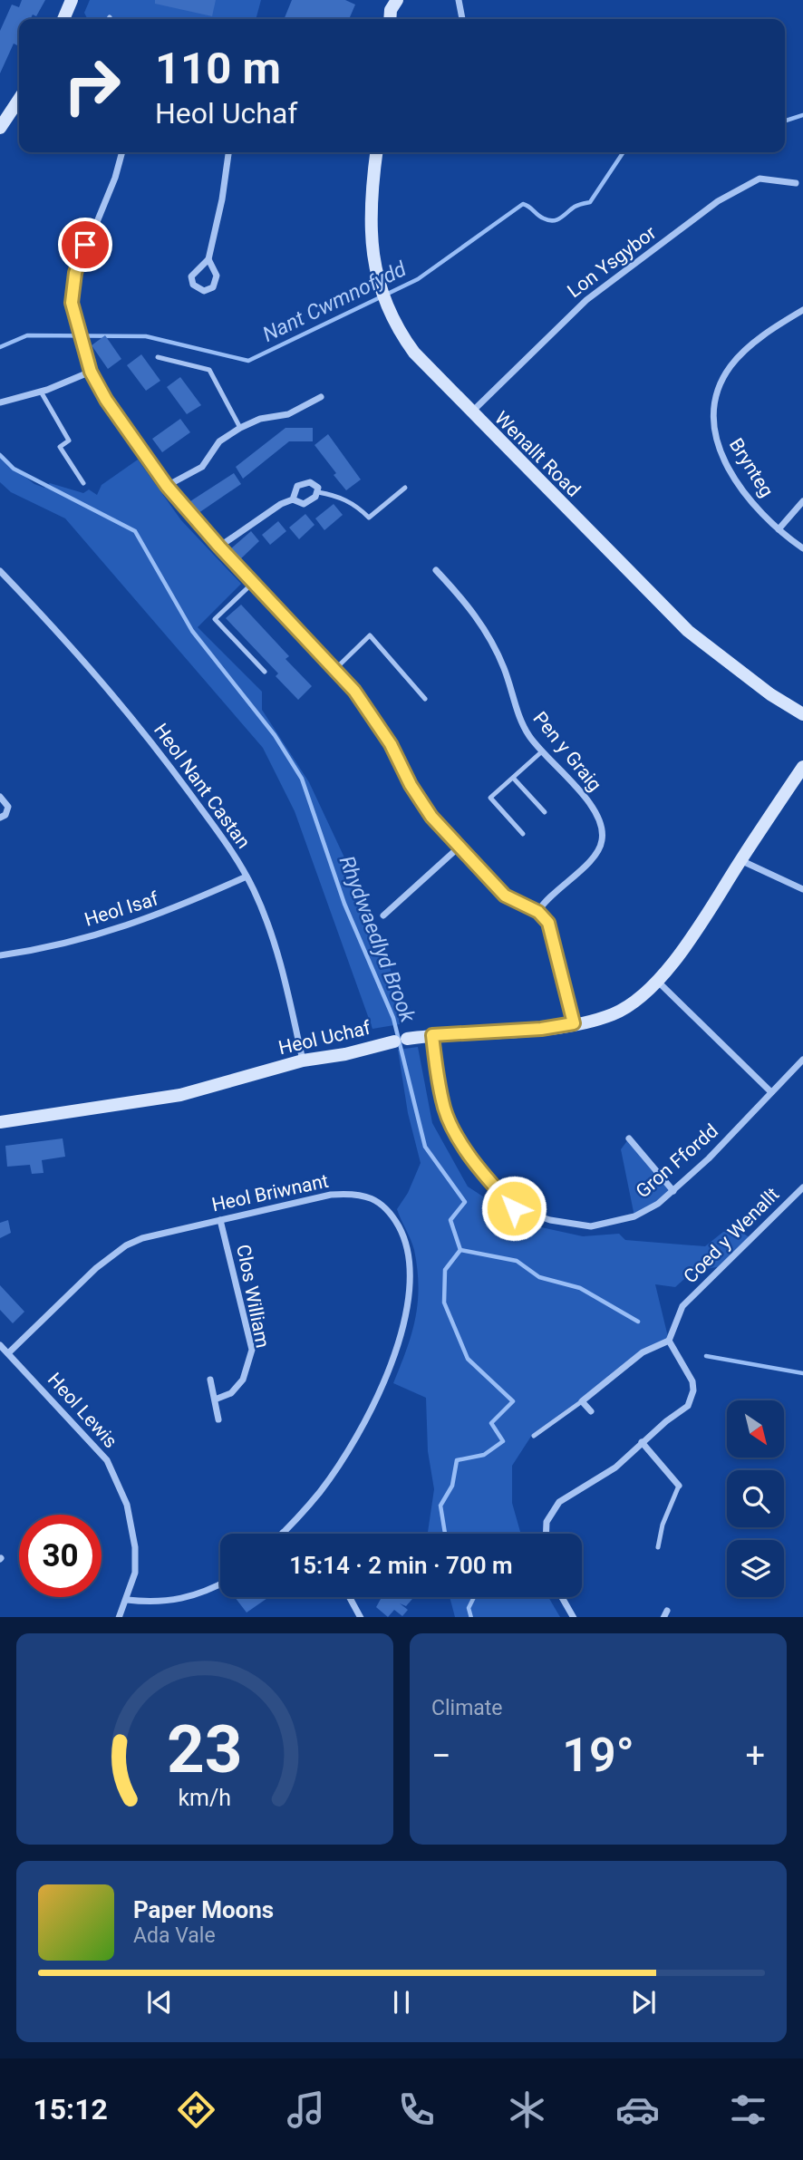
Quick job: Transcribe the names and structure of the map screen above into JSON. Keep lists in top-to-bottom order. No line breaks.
{"streets":{"street":["Lon Ysgybor","Wenallt Road","Brynteg","Pen y Graig","Heol Nant Castan","Heol Isaf","Heol Uchaf","Gron Ffordd","Heol Briwnant","Coed y Wenallt","Clos William","Heol Lewis"]},"crossings":[["Lon Ysgybor","Wenallt Road"],["Heol Nant Castan","Heol Isaf"],["Heol Nant Castan","Heol Uchaf"],["Heol Uchaf","Gron Ffordd"],["Heol Briwnant","Clos William"],["Heol Briwnant","Heol Lewis"]],"water":["Nant Cwmnofydd","Rhydwaedlyd Brook"],"north":"bottom right","page":{"turn":["110 m","Heol Uchaf"],"limit":"30","trip":"15:14 · 2 min · 700 m","tile":"Climate","heat":["−","19°","+"],"song":["Paper Moons","Ada Vale"],"tabs":"15:12","gauge":["23","km/h"]}}
